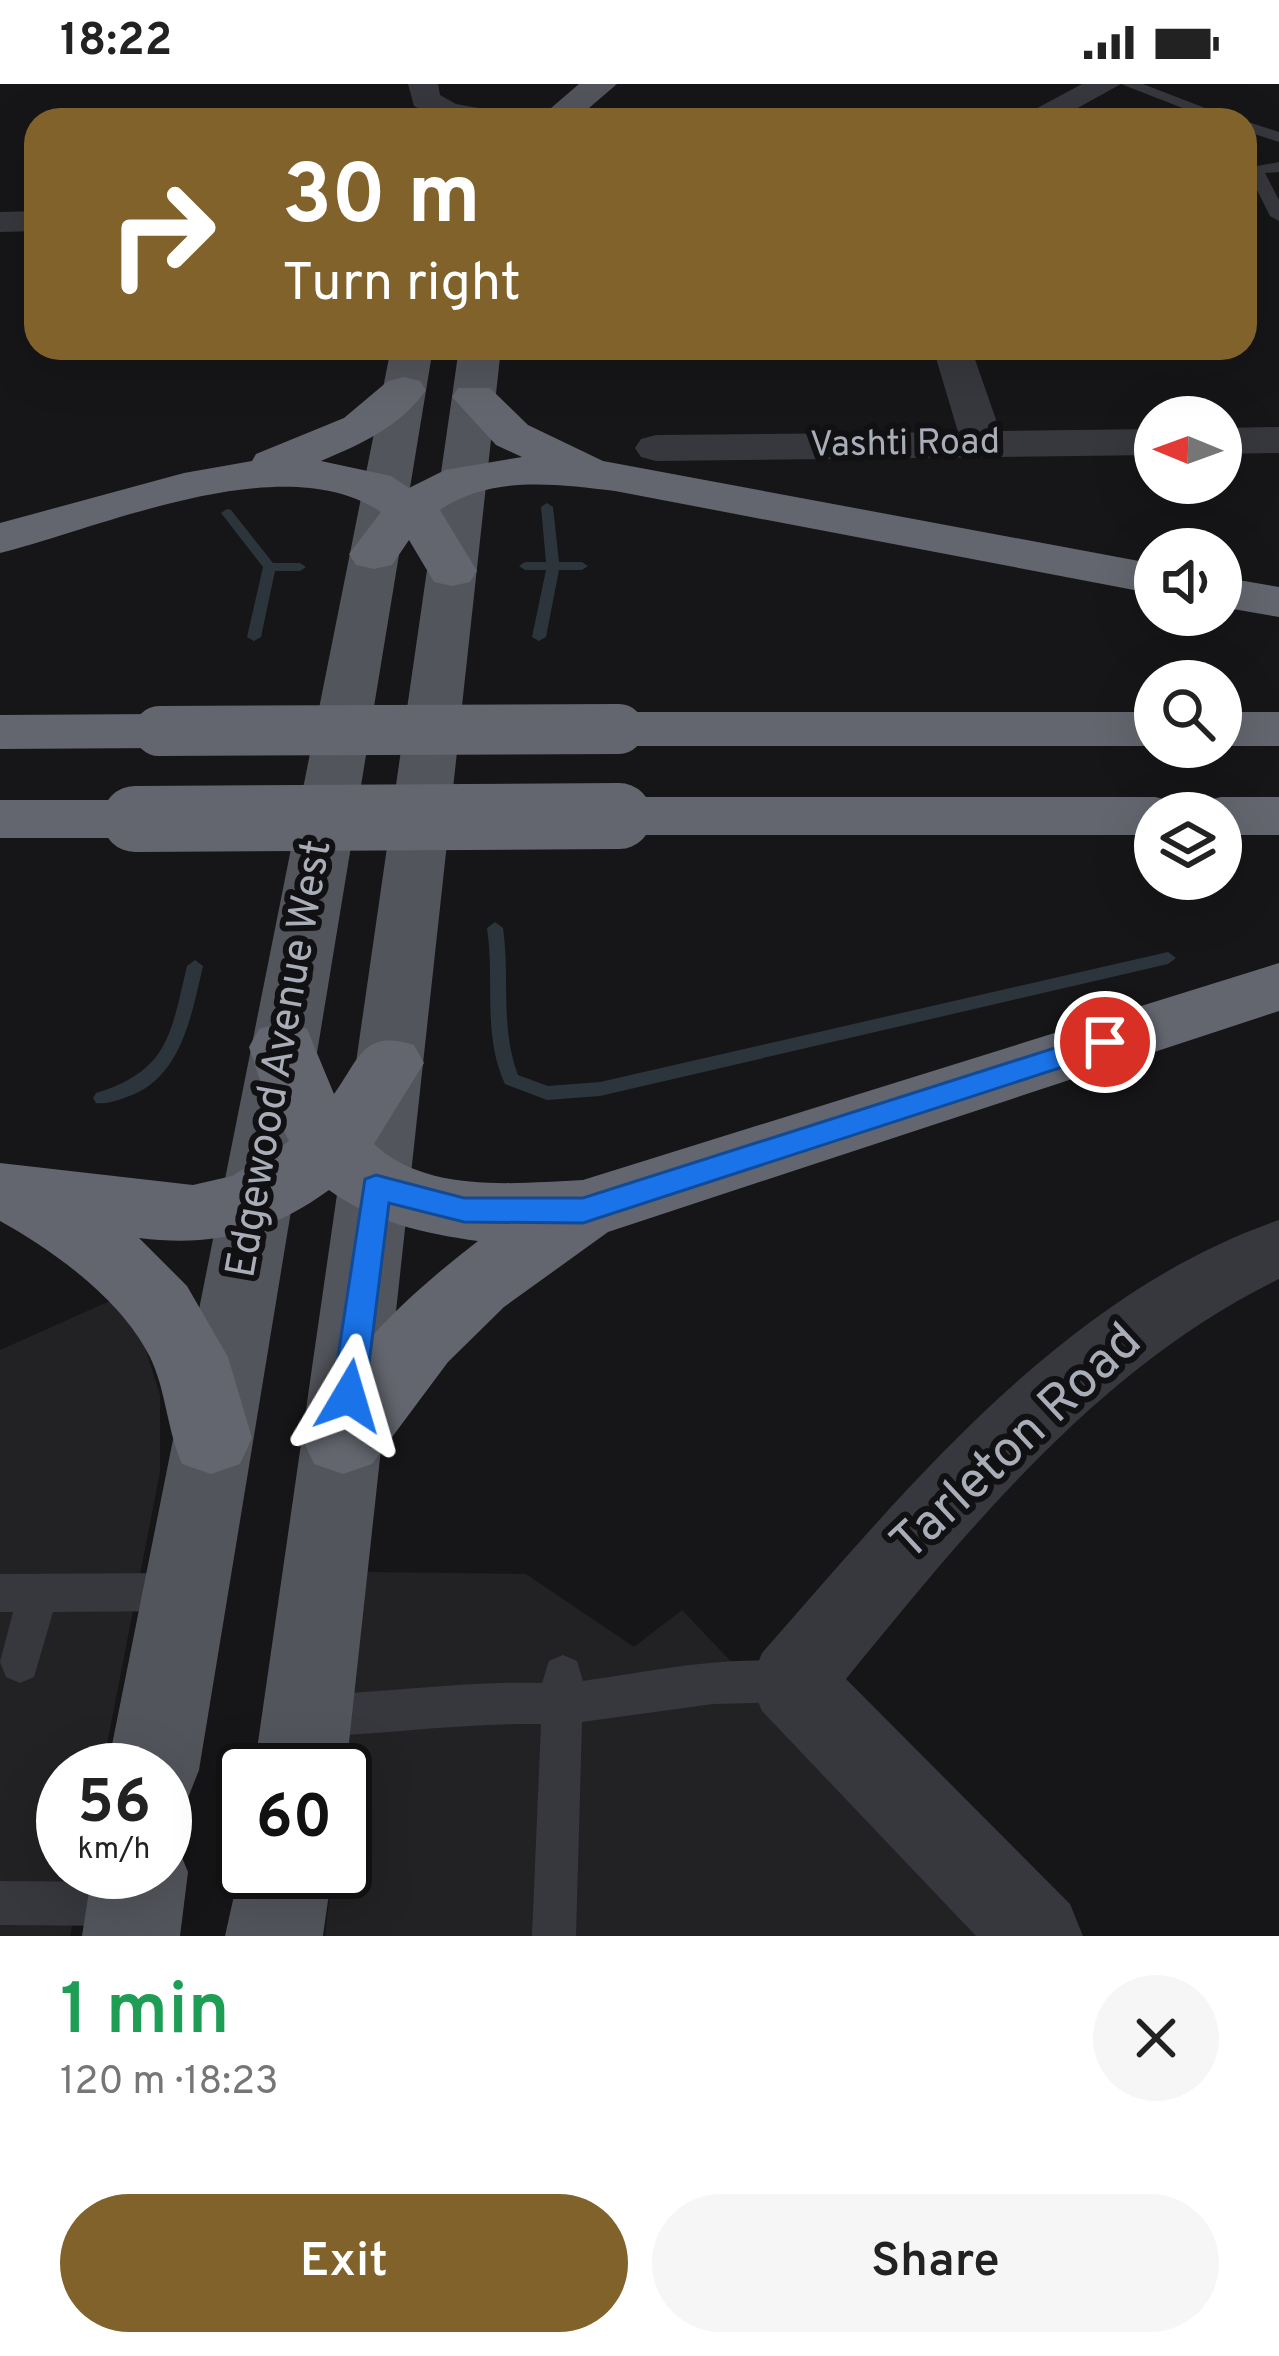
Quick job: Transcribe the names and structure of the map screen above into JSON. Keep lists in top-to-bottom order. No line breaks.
{"streets":{"main road":["Edgewood Avenue West"],"street":["Vashti Road","Tarleton Road"]},"north":"left","page":{"status":"18:22","turn":["30 m","Turn right"],"speed":"56 km/h","limit":"60","heading":["1 min","120 m · 18:23"],"buttons":["Exit","Share"]}}
